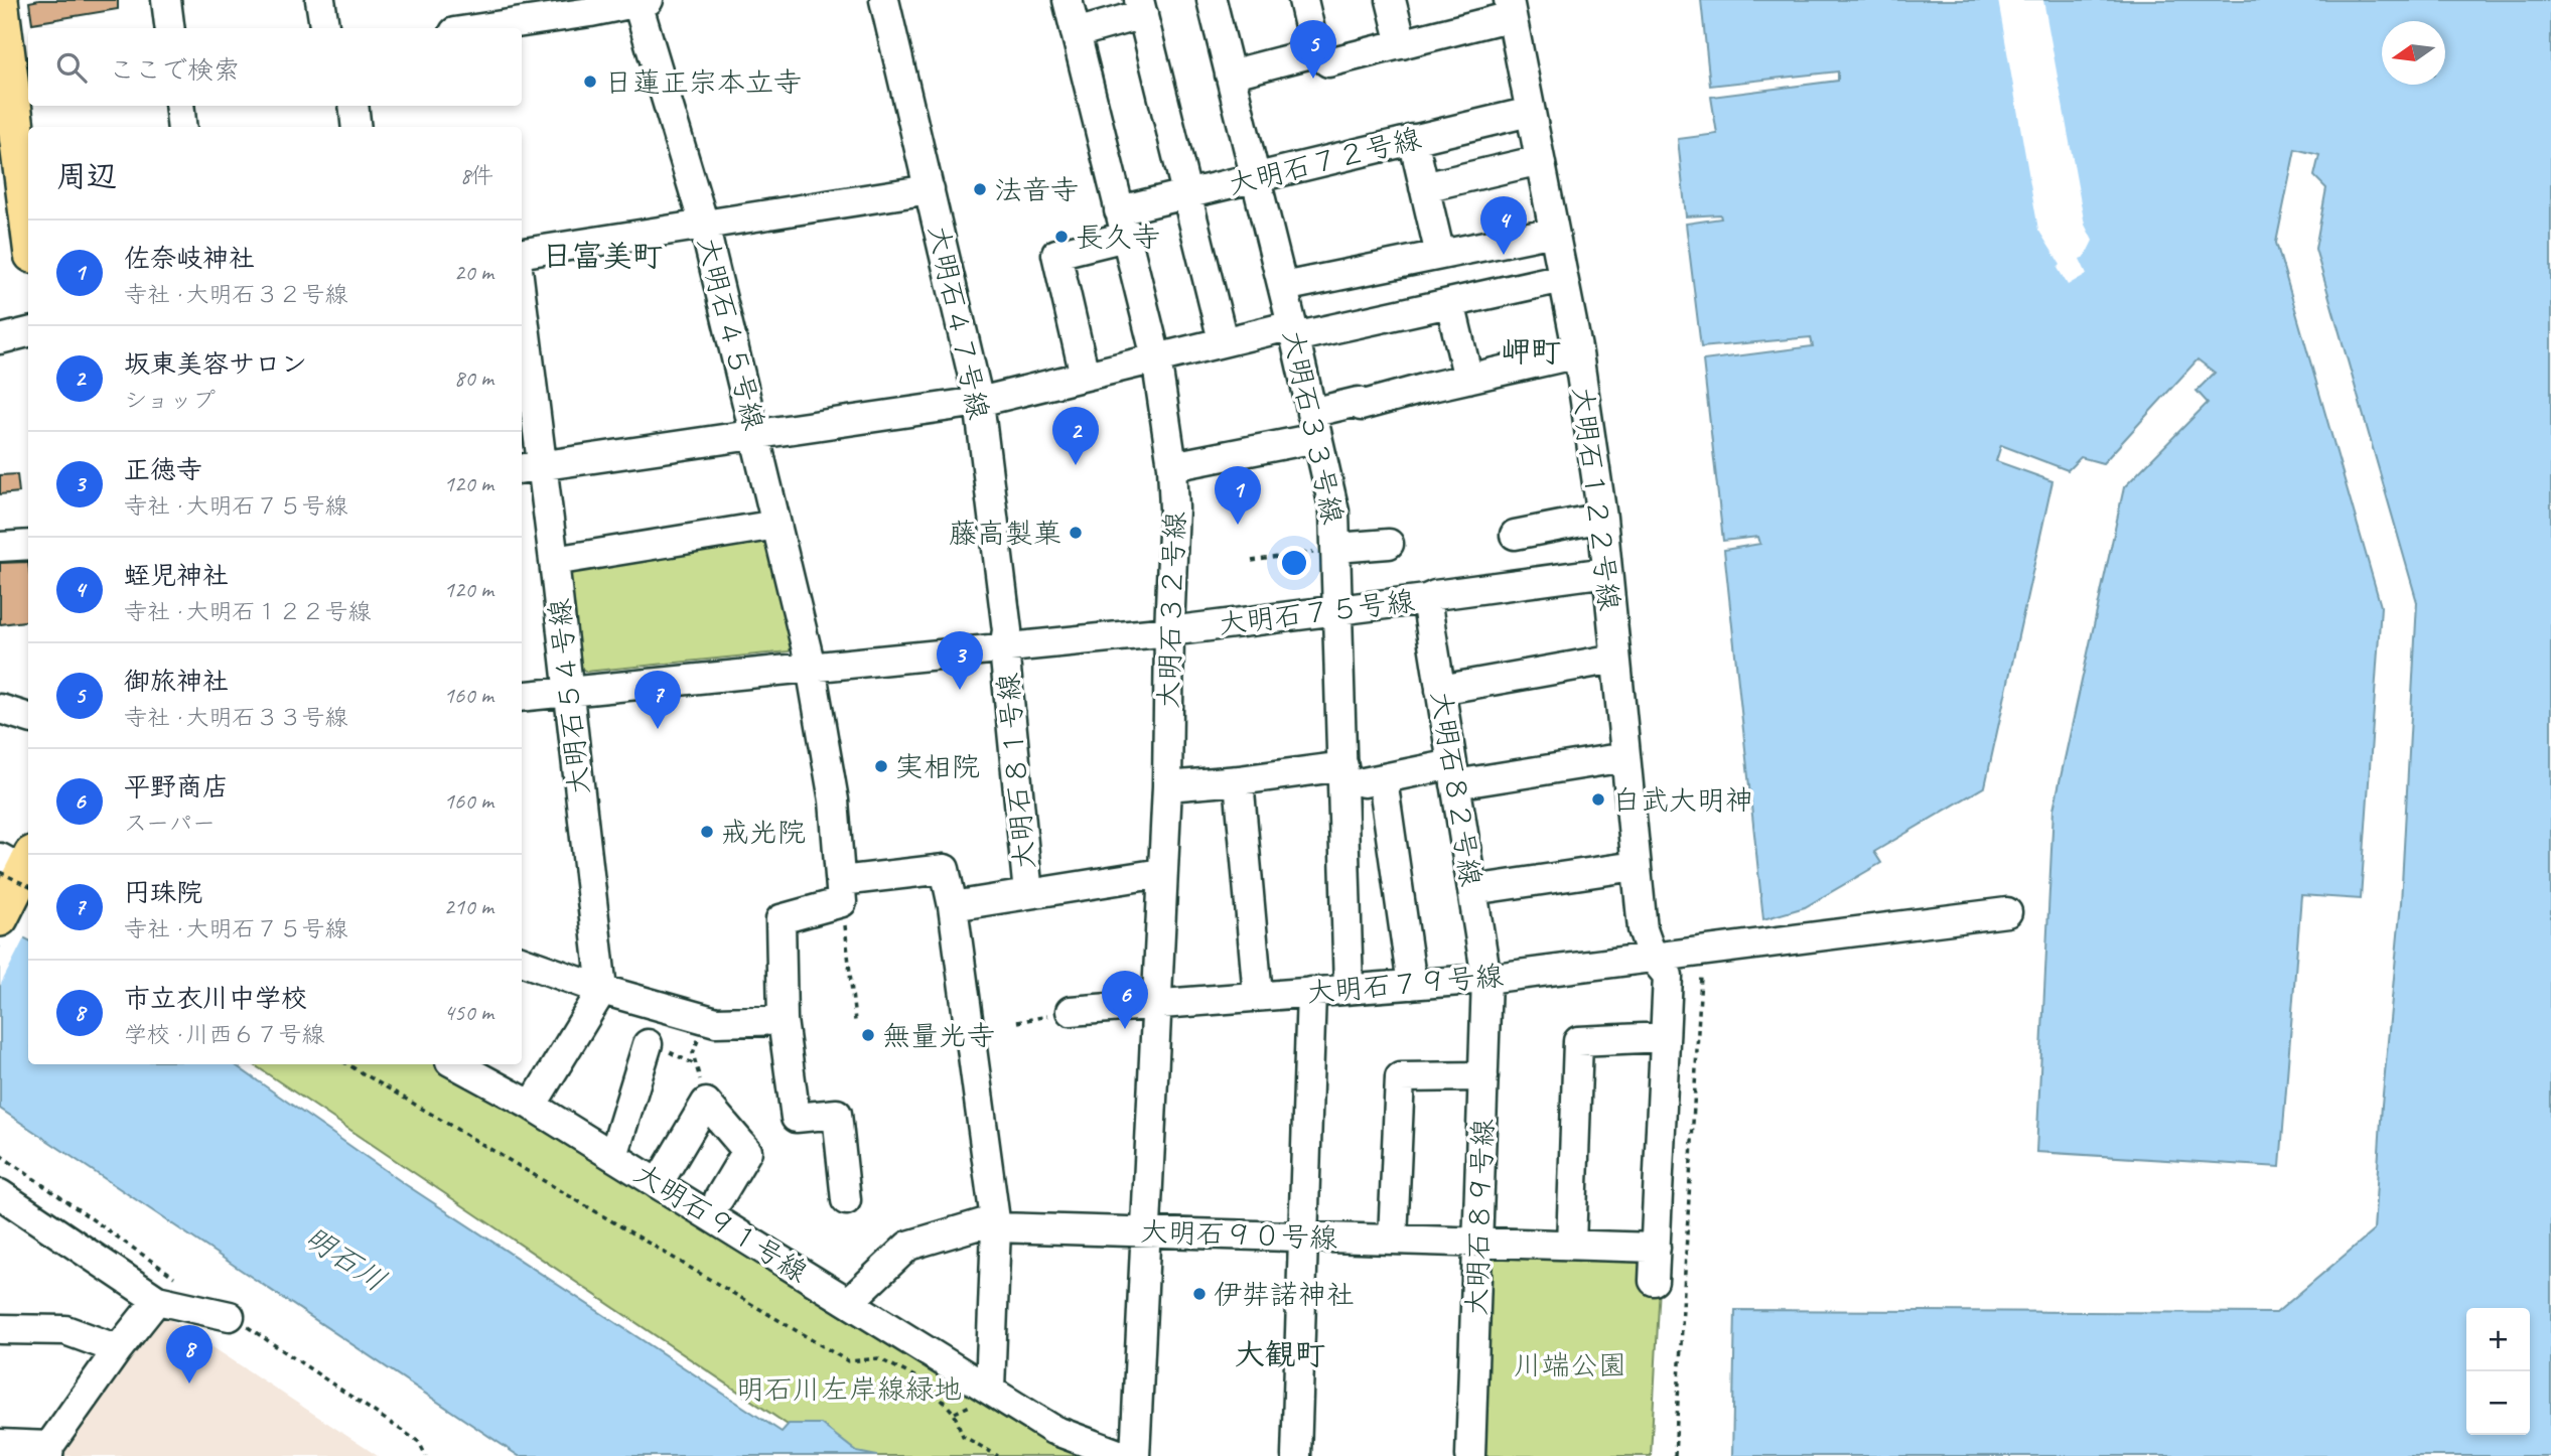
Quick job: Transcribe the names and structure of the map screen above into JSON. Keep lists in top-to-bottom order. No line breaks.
{"streets":{"street":["大明石７２号線","大明石４７号線","大明石４５号線","大明石３３号線","大明石１２２号線","大明石３２号線","大明石７５号線","大明石５４号線","大明石８１号線","大明石８２号線","大明石７９号線","大明石８９号線","大明石９１号線","大明石９０号線"]},"crossings":[["大明石７２号線","大明石３３号線"],["大明石７２号線","大明石１２２号線"],["大明石７２号線","大明石３２号線"],["大明石４７号線","大明石７５号線"],["大明石４７号線","大明石８１号線"],["大明石４５号線","大明石７５号線"],["大明石３３号線","大明石７５号線"],["大明石３３号線","大明石７９号線"],["大明石１２２号線","大明石７５号線"],["大明石１２２号線","大明石７９号線"],["大明石１２２号線","大明石９０号線"],["大明石３２号線","大明石７５号線"],["大明石３２号線","大明石７９号線"],["大明石３２号線","大明石９０号線"],["大明石７５号線","大明石５４号線"],["大明石７５号線","大明石８１号線"],["大明石７５号線","大明石８２号線"],["大明石８２号線","大明石７９号線"],["大明石８２号線","大明石８９号線"],["大明石７９号線","大明石８９号線"],["大明石８９号線","大明石９０号線"],["大明石９１号線","大明石９０号線"]],"districts":["日富美町","岬町","大観町"],"water":["明石川"],"parks":["川端公園","明石川左岸線緑地"],"places":["日蓮正宗本立寺","法音寺","長久寺","藤高製菓","実相院","白武大明神","戒光院","無量光寺","伊弉諾神社"],"north":"left","page":{"pins":["5","4","2","1","3","7","6","8"],"search":"ここで検索","heading":["周辺","8件"],"list":[{"mark":"1","name":"佐奈岐神社","note":"寺社 · 大明石３２号線","value":"20 m"},{"mark":"2","name":"坂東美容サロン","note":"ショップ","value":"80 m"},{"mark":"3","name":"正徳寺","note":"寺社 · 大明石７５号線","value":"120 m"},{"mark":"4","name":"蛭児神社","note":"寺社 · 大明石１２２号線","value":"120 m"},{"mark":"5","name":"御旅神社","note":"寺社 · 大明石３３号線","value":"160 m"},{"mark":"6","name":"平野商店","note":"スーパー","value":"160 m"},{"mark":"7","name":"円珠院","note":"寺社 · 大明石７５号線","value":"210 m"},{"mark":"8","name":"市立衣川中学校","note":"学校 · 川西６７号線","value":"450 m"}],"map_buttons":["+","−"]}}
